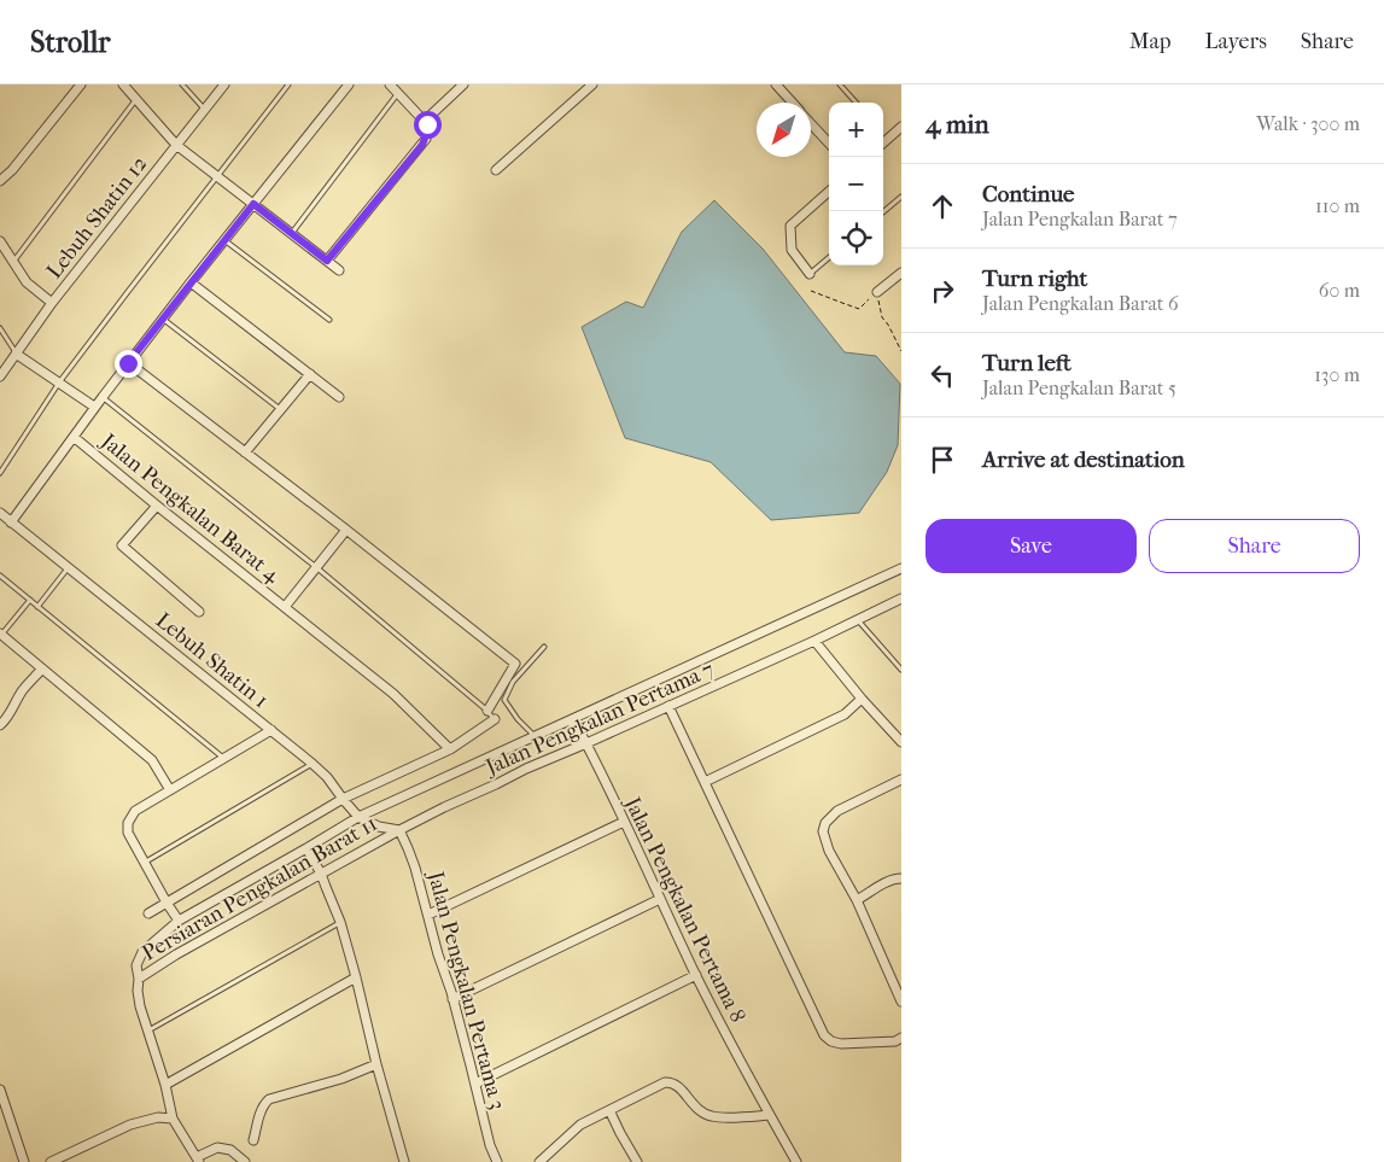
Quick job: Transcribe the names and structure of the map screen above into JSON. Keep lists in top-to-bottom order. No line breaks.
{"streets":{"street":["Lebuh Shatin 12","Jalan Pengkalan Barat 4","Lebuh Shatin 1","Jalan Pengkalan Pertama 7","Persiaran Pengkalan Barat 11","Jalan Pengkalan Pertama 8","Jalan Pengkalan Pertama 3"]},"crossings":[["Lebuh Shatin 1","Jalan Pengkalan Pertama 7"],["Lebuh Shatin 1","Persiaran Pengkalan Barat 11"],["Lebuh Shatin 1","Jalan Pengkalan Pertama 3"],["Jalan Pengkalan Pertama 7","Persiaran Pengkalan Barat 11"],["Jalan Pengkalan Pertama 7","Jalan Pengkalan Pertama 8"],["Jalan Pengkalan Pertama 7","Jalan Pengkalan Pertama 3"],["Persiaran Pengkalan Barat 11","Jalan Pengkalan Pertama 3"]],"north":"bottom left","page":{"header":"Strollr","nav":["Map","Layers","Share"],"heading":["4 min","Walk · 300 m"],"map_buttons":["+","−"],"list":[["Continue","Jalan Pengkalan Barat 7","110 m"],["Turn right","Jalan Pengkalan Barat 6","60 m"],["Turn left","Jalan Pengkalan Barat 5","130 m"],"Arrive at destination"],"buttons":["Save","Share"]}}
